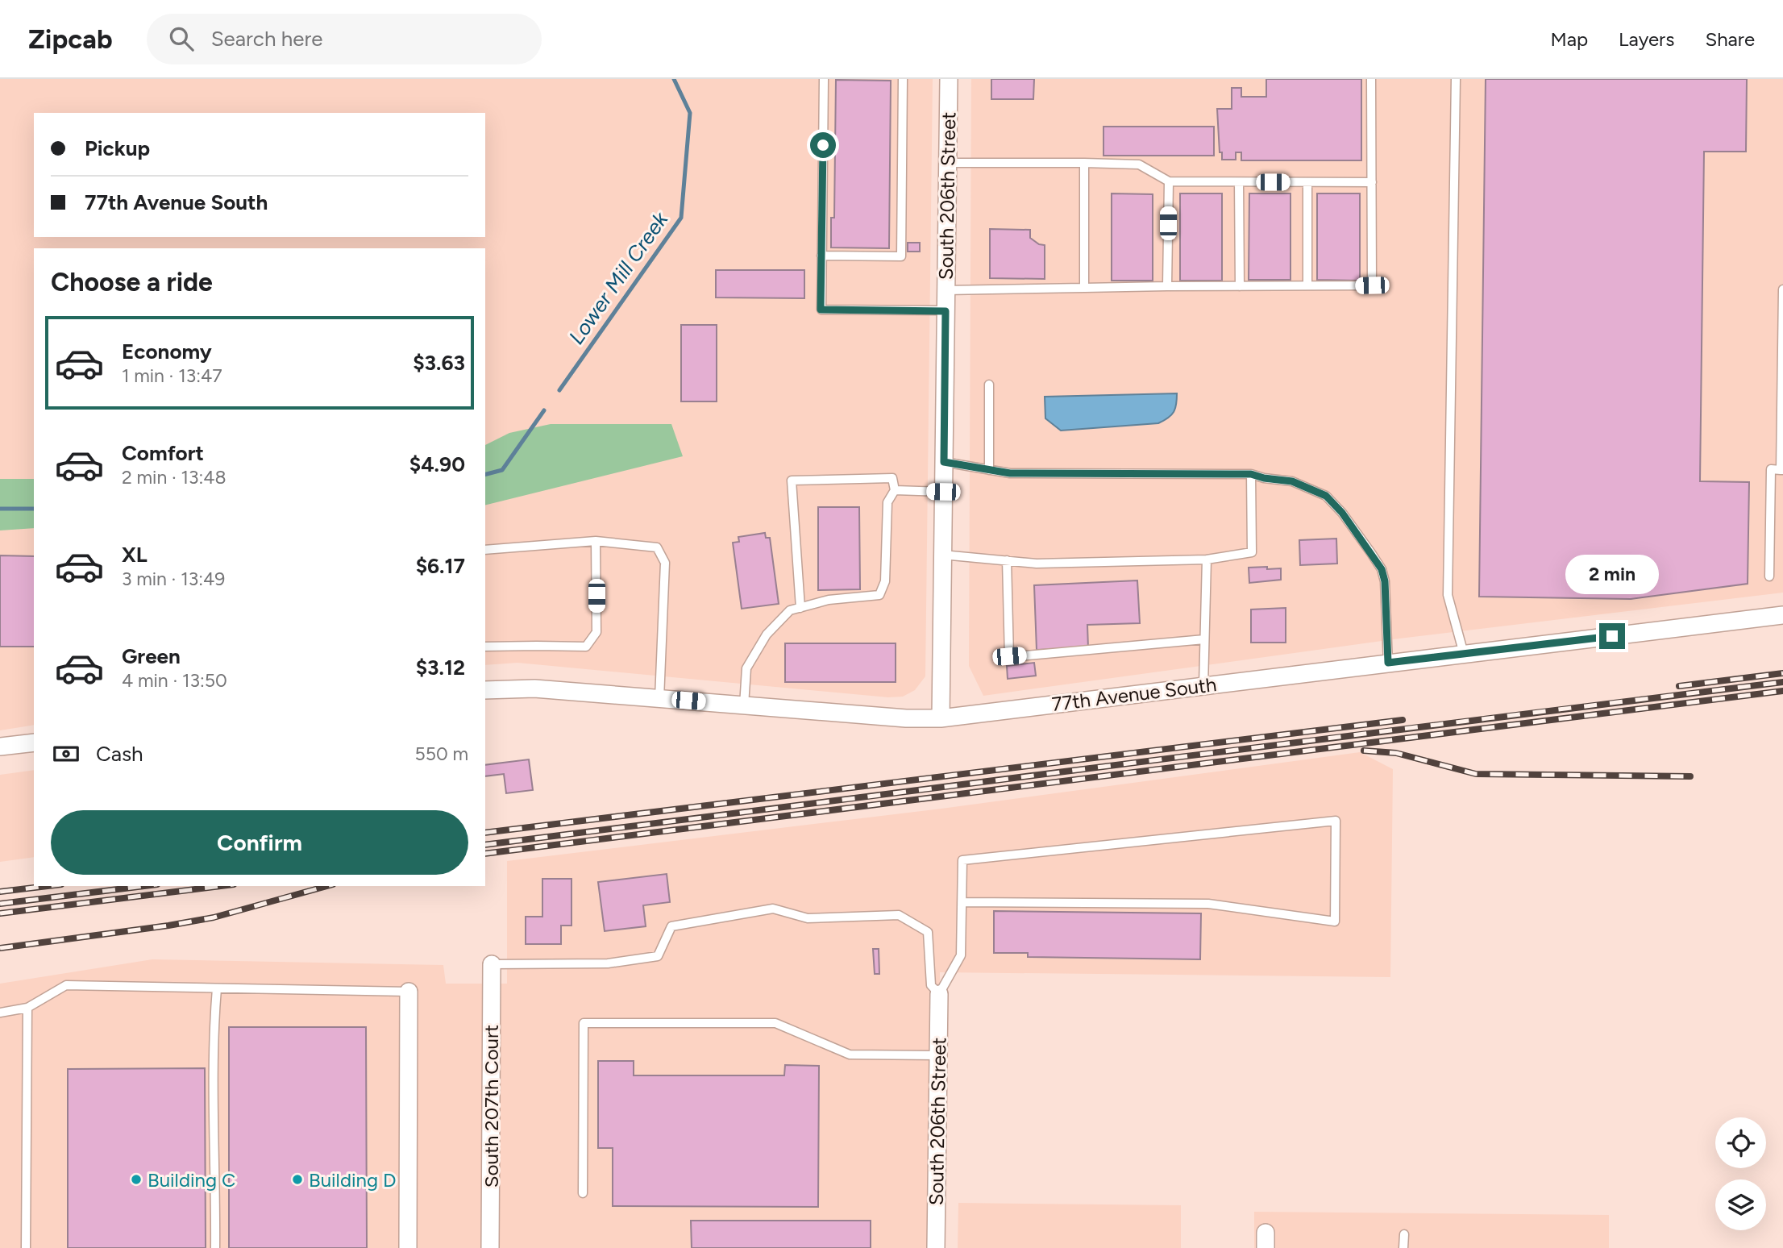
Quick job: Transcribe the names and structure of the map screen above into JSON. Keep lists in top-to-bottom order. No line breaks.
{"streets":{"street":["South 206th Street","77th Avenue South","South 207th Court"]},"crossings":[["South 206th Street","77th Avenue South"]],"water":["Lower Mill Creek"],"places":["Building C","Building D"],"page":{"header":"Zipcab","search":"Search here","nav":["Map","Layers","Share"],"banner":["Pickup","77th Avenue South"],"heading":"Choose a ride","list":[{"name":"Economy","note":"1 min · 13:47","value":"$3.63"},{"name":"Comfort","note":"2 min · 13:48","value":"$4.90"},{"name":"XL","note":"3 min · 13:49","value":"$6.17"},{"name":"Green","note":"4 min · 13:50","value":"$3.12"}],"bubble":"2 min","pay":["Cash","550 m"],"buttons":"Confirm"}}
